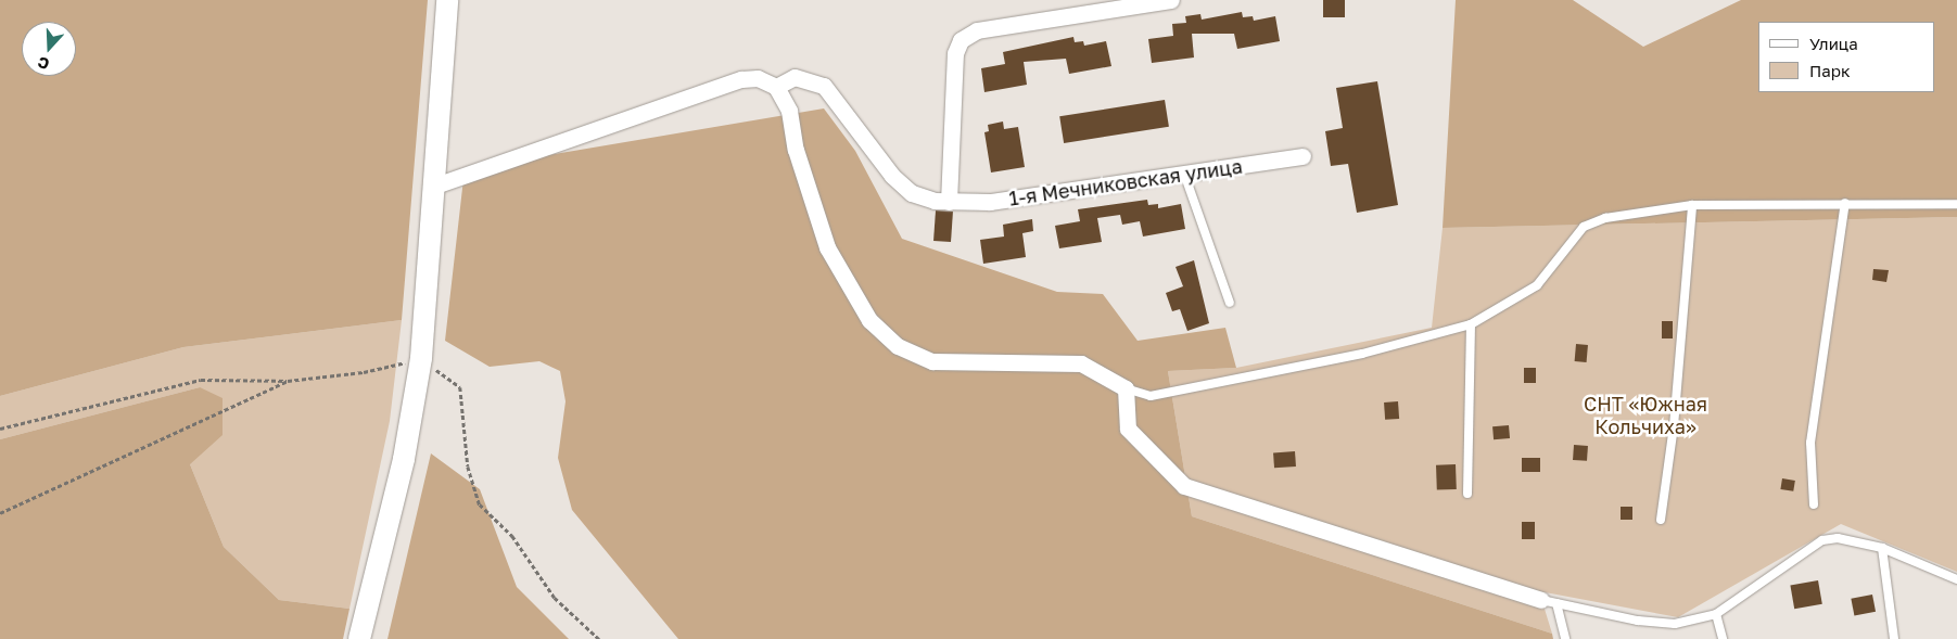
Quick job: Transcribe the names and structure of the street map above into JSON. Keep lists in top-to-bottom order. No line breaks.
{"streets":{"street":["1-я Мечниковская улица"]},"parks":["СНТ «Южная Кольчиха»"],"legend":["Улица","Парк"],"north":"bottom"}
